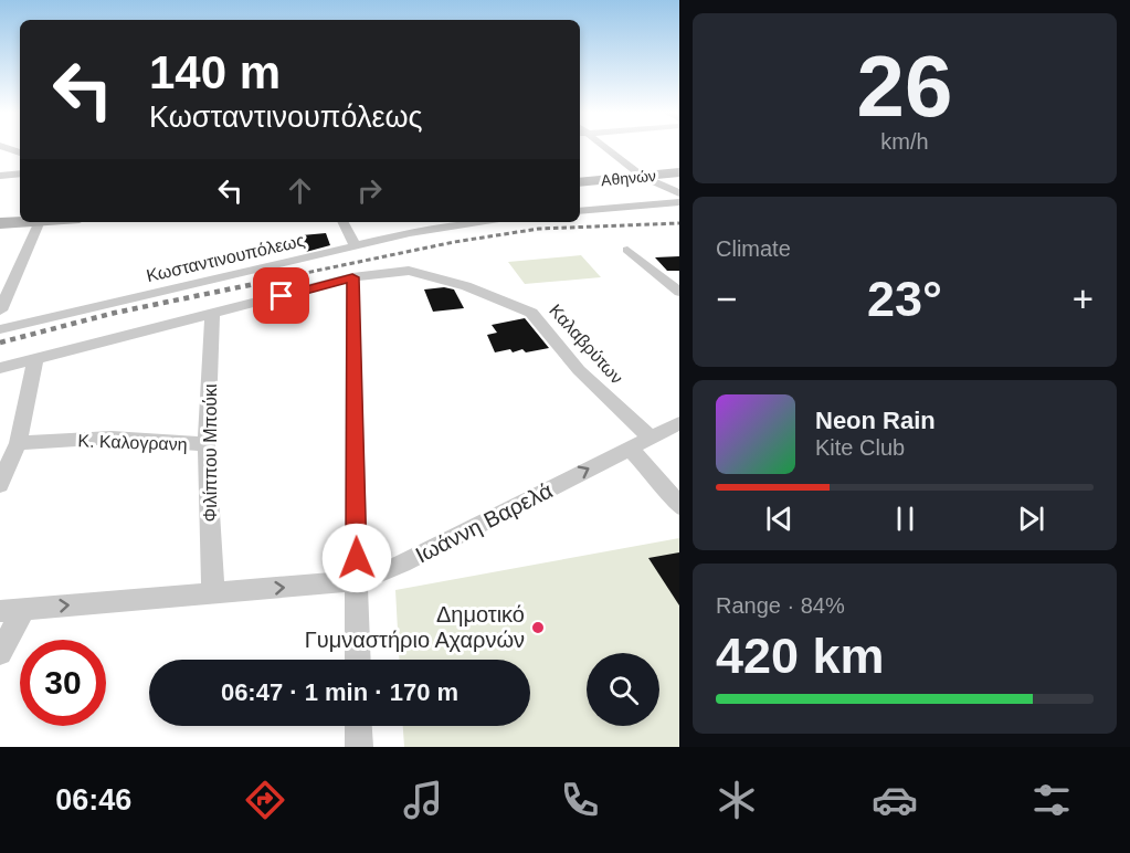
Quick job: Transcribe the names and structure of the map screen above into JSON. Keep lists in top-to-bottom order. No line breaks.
{"streets":{"main road":["Αθηνών"],"street":["Κωσταντινουπόλεως","Καλαβρύτων","Κ. Καλογρανη","Φιλίππου Μπούκι","Ιωάννη Βαρελά"]},"crossings":[["Καλαβρύτων","Ιωάννη Βαρελά"],["Κ. Καλογρανη","Φιλίππου Μπούκι"],["Φιλίππου Μπούκι","Ιωάννη Βαρελά"]],"one_way":["Ιωάννη Βαρελά"],"places":["Δημοτικό Γυμναστήριο Αχαρνών"],"page":{"tile":[["26","km/h"],"Climate",["Range · 84%","420 km"]],"turn":["140 m","Κωσταντινουπόλεως"],"heat":["−","23°","+"],"song":["Neon Rain","Kite Club"],"limit":"30","trip":"06:47 · 1 min · 170 m","tabs":"06:46"}}
